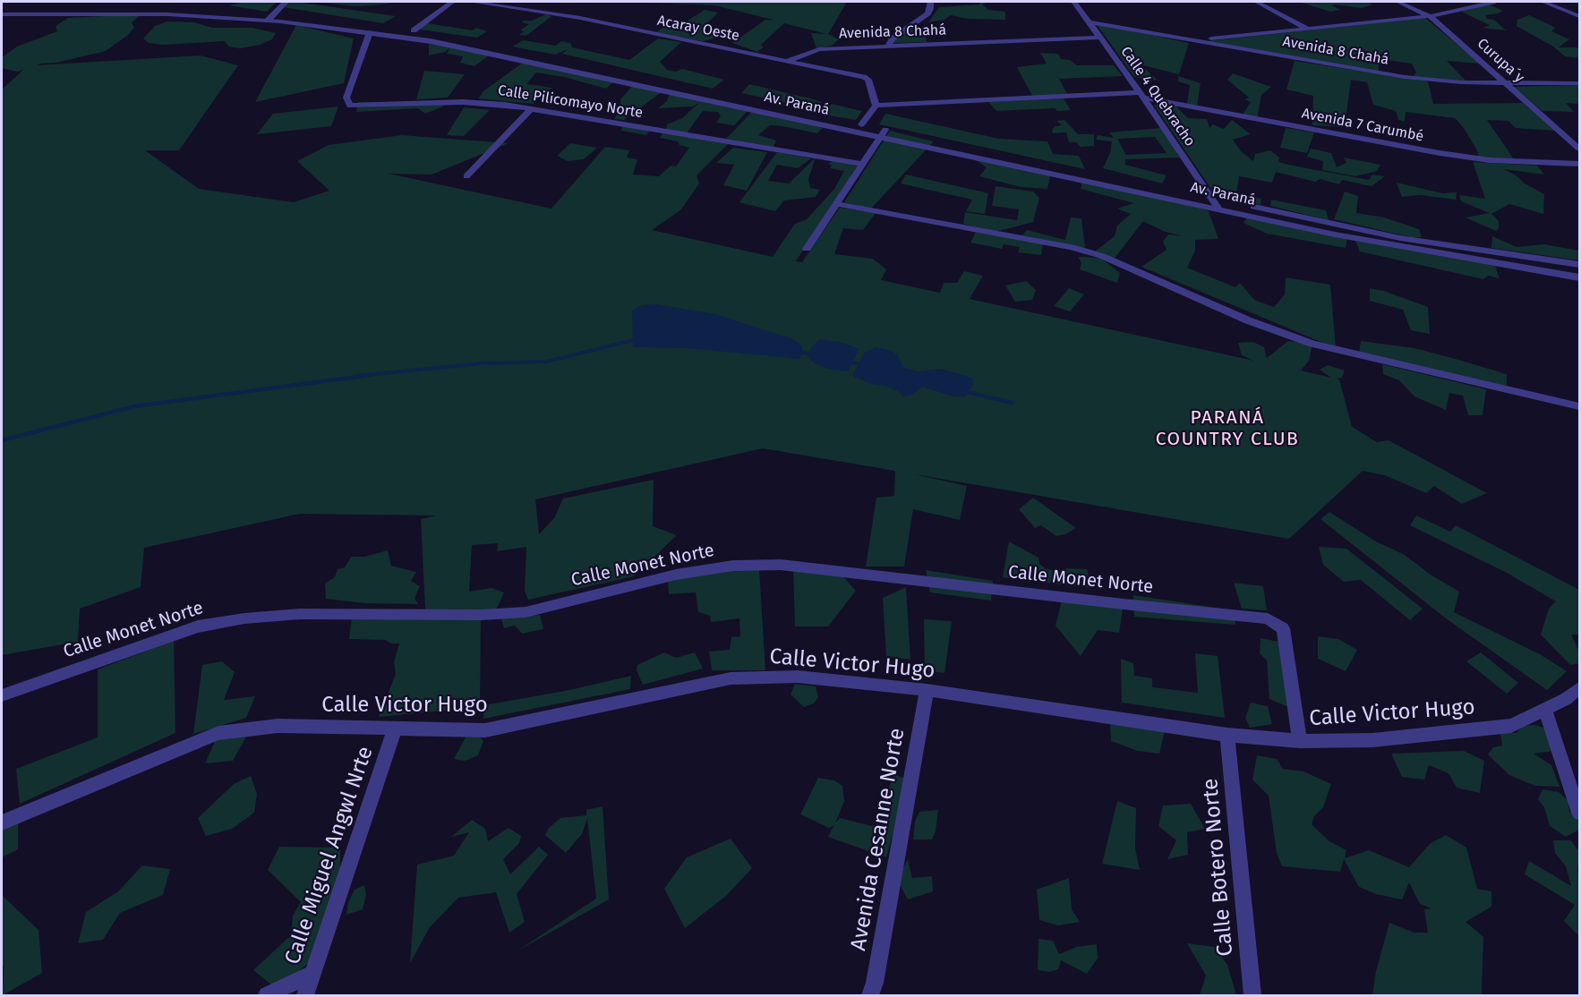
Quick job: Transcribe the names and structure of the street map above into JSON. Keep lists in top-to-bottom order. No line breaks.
{"streets":{"street":["Acaray Oeste","Avenida 8 Chahá","Curupa´y","Calle 4 Quebracho","Calle Pilicomayo Norte","Av. Paraná","Avenida 7 Carumbé","Calle Monet Norte","Calle Victor Hugo","Avenida Cesanne Norte","Calle Miguel Angwl Nrte","Calle Botero Norte"]},"crossings":[["Acaray Oeste","Avenida 8 Chahá"],["Acaray Oeste","Avenida 7 Carumbé"],["Avenida 8 Chahá","Curupa´y"],["Avenida 8 Chahá","Calle 4 Quebracho"],["Calle 4 Quebracho","Av. Paraná"],["Calle 4 Quebracho","Avenida 7 Carumbé"],["Calle Pilicomayo Norte","Av. Paraná"],["Calle Monet Norte","Calle Victor Hugo"],["Calle Victor Hugo","Avenida Cesanne Norte"],["Calle Victor Hugo","Calle Miguel Angwl Nrte"],["Calle Victor Hugo","Calle Botero Norte"]],"districts":["PARANÁ COUNTRY CLUB"]}
